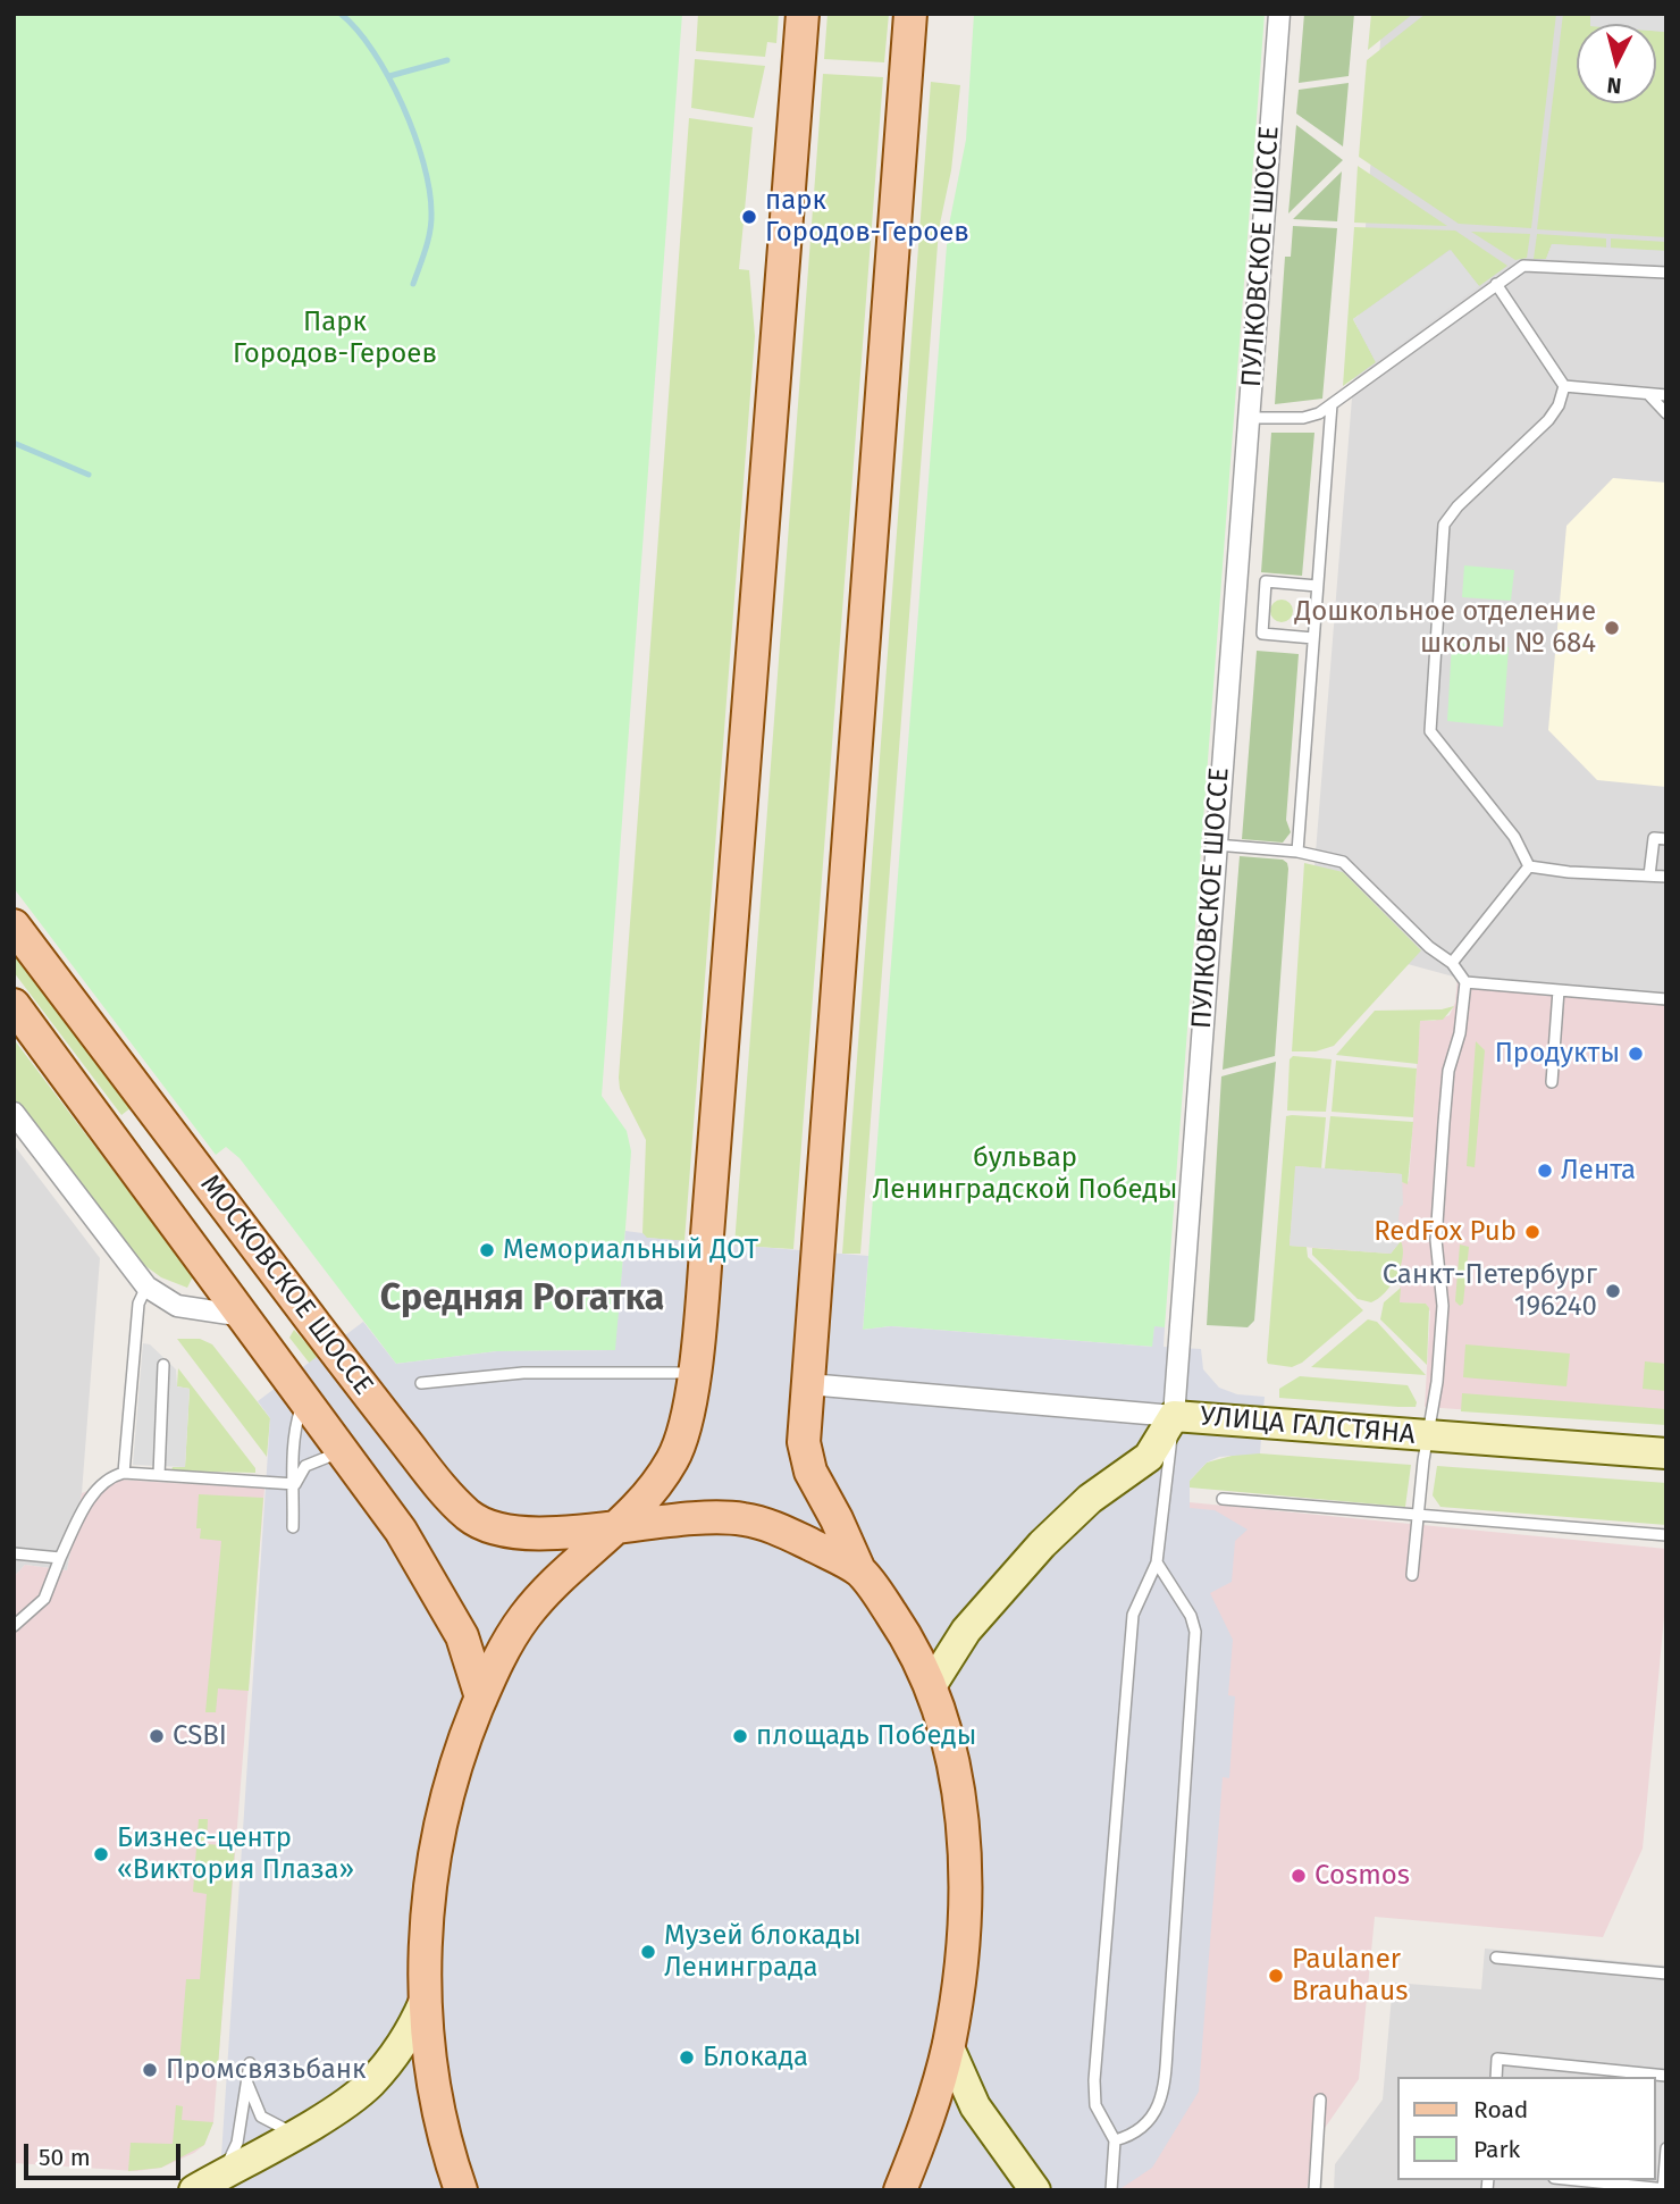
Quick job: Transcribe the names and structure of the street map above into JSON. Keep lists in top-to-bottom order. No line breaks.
{"streets":{"main road":["МОСКОВСКОЕ ШОССЕ"],"street":["ПУЛКОВСКОЕ ШОССЕ","УЛИЦА ГАЛСТЯНА"]},"crossings":[["ПУЛКОВСКОЕ ШОССЕ","УЛИЦА ГАЛСТЯНА"]],"districts":["Средняя Рогатка"],"parks":["Парк Городов-Героев","бульвар Ленинградской Победы"],"places":["парк Городов-Героев","Дошкольное отделение школы № 684","Продукты","Лента","RedFox Pub","Мемориальный ДОТ","Санкт-Петербург 196240","CSBI","площадь Победы","Бизнес-центр «Виктория Плаза»","Cosmos","Музей блокады Ленинграда","Paulaner Brauhaus","Блокада","Промсвязьбанк"],"legend":["Road","Park"],"scale_bar":"50 m","north":"bottom"}
